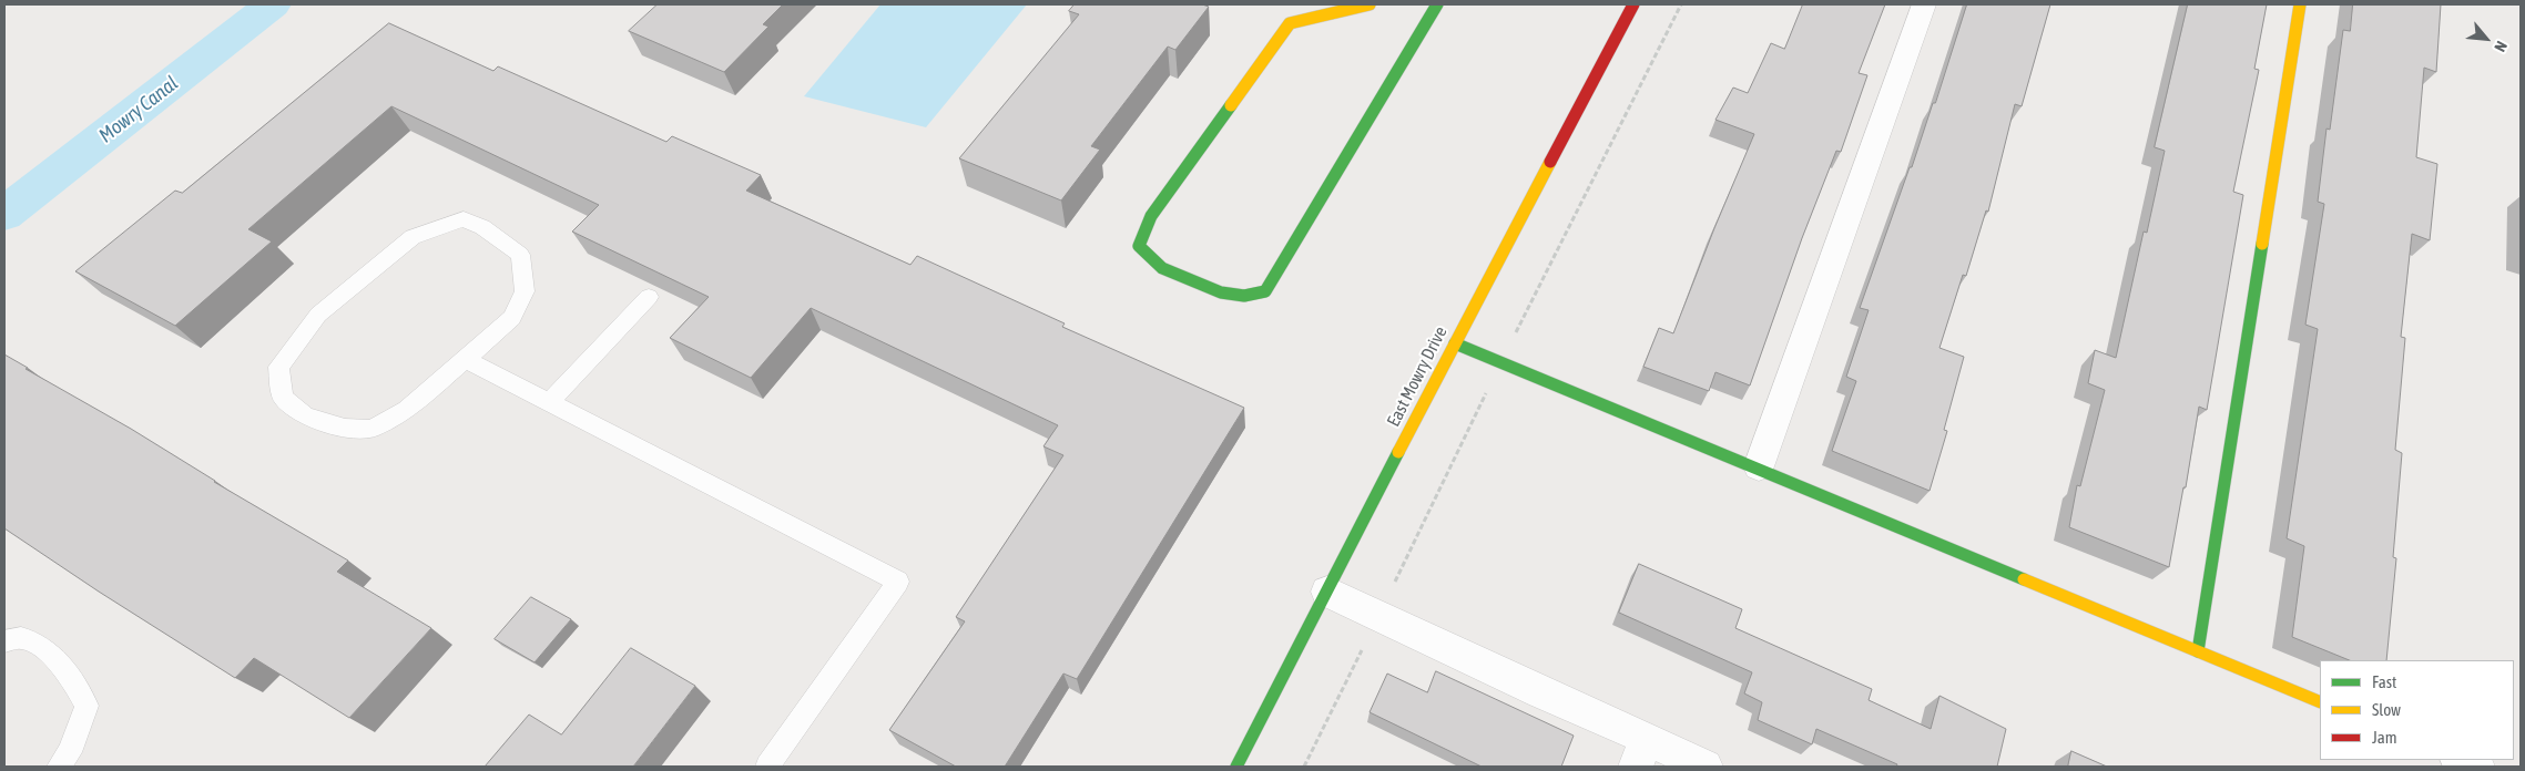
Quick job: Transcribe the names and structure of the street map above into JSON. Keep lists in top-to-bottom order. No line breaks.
{"streets":{"street":["East Mowry Drive"]},"water":["Mowry Canal"],"legend":["Fast","Slow","Jam"],"north":"bottom right"}
